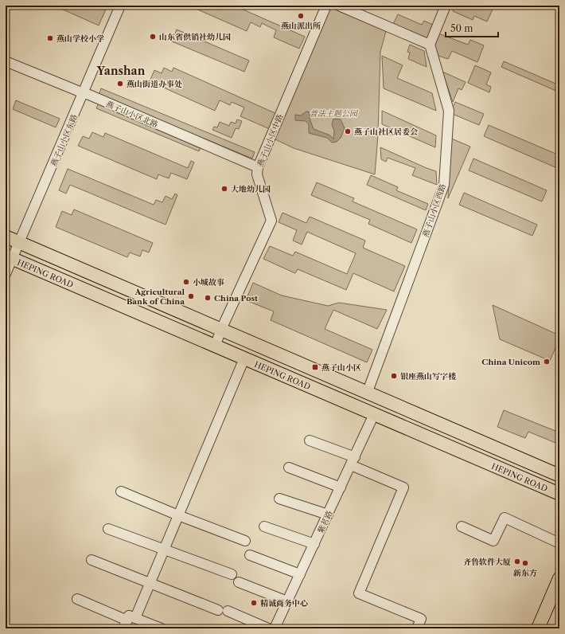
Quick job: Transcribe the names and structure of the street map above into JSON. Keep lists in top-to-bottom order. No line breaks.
{"streets":{"main road":["HEPING ROAD"],"street":["燕子山小区北路","燕子山小区东路","燕子山小区中路","燕子山小区西路","紫茗路"]},"crossings":[["燕子山小区北路","燕子山小区东路"],["燕子山小区北路","燕子山小区中路"],["燕子山小区东路","HEPING ROAD"],["燕子山小区中路","HEPING ROAD"],["HEPING ROAD","紫茗路"]],"districts":["Yanshan"],"parks":["普法主题公园"],"places":{"other":["燕山派出所","山东省供销社幼儿园","燕山学校小学","燕山街道办事处","燕子山社区居委会","大地幼儿园","小城故事","Agricultural Bank of China","China Post","China Unicom","银座燕山写字楼","齐鲁软件大厦","新东方","精诚商务中心"],"transit":["燕子山小区"]},"scale_bar":"50 m"}
